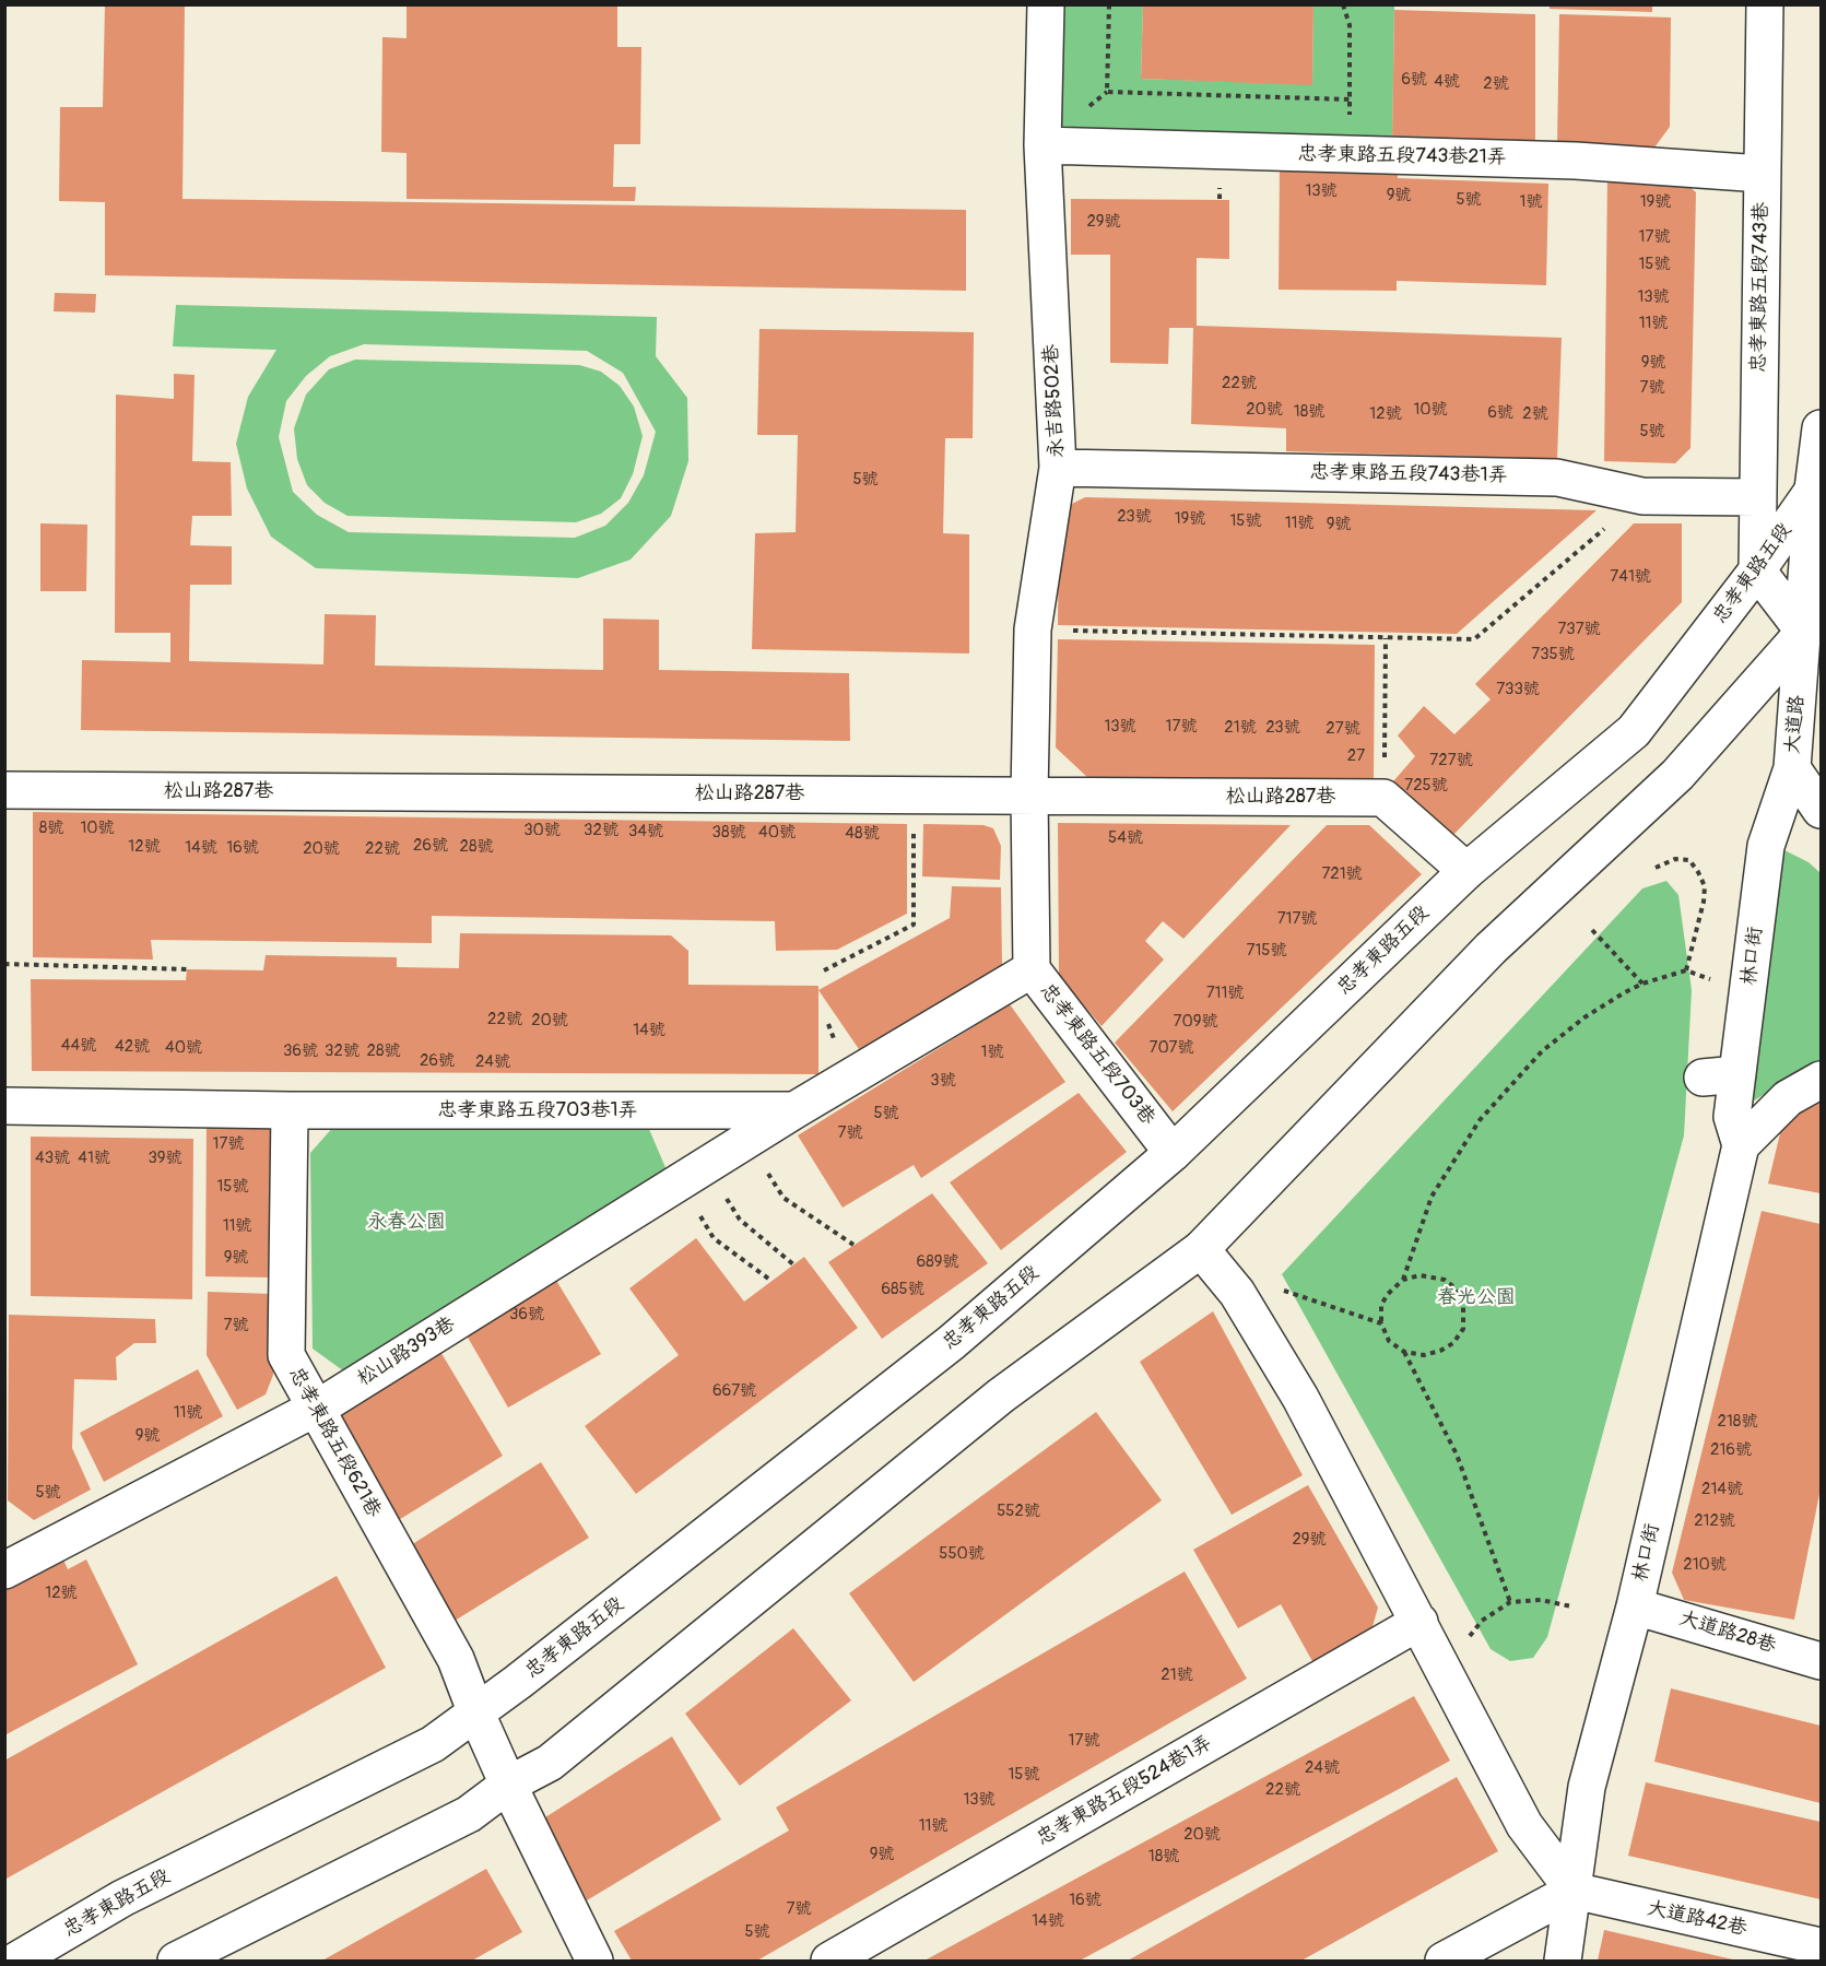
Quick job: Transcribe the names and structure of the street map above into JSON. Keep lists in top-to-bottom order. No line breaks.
{"streets":{"main road":["忠孝東路五段743巷21弄","忠孝東路五段743巷","永吉路502巷","忠孝東路五段743巷1弄","忠孝東路五段","大道路","松山路287巷","林口街","忠孝東路五段703巷","忠孝東路五段703巷1弄","松山路393巷","忠孝東路五段621巷","大道路28巷","忠孝東路五段524巷1弄","大道路42巷"]},"crossings":[["忠孝東路五段743巷21弄","忠孝東路五段743巷"],["忠孝東路五段743巷21弄","永吉路502巷"],["忠孝東路五段743巷","忠孝東路五段743巷1弄"],["忠孝東路五段743巷","忠孝東路五段"],["永吉路502巷","忠孝東路五段743巷1弄"],["永吉路502巷","松山路287巷"],["永吉路502巷","忠孝東路五段703巷"],["忠孝東路五段","忠孝東路五段703巷"],["忠孝東路五段","忠孝東路五段621巷"],["大道路","林口街"],["松山路287巷","忠孝東路五段703巷"],["林口街","大道路28巷"],["林口街","大道路42巷"],["忠孝東路五段703巷1弄","松山路393巷"],["忠孝東路五段703巷1弄","忠孝東路五段621巷"],["松山路393巷","忠孝東路五段621巷"]],"parks":["永春公園","春光公園"],"house_numbers":["6號","4號","2號","13號","9號","5號","1號","19號","29號","17號","15號","13號","11號","9號","22號","7號","20號","10號","18號","6號","12號","2號","5號","5號","23號","19號","15號","11號","9號","741號","737號","735號","733號","13號","17號","21號","23號","27號","27","727號","725號","8號","10號","30號","32號","34號","38號","40號","48號","54號","26號","12號","28號","14號","16號","20號","22號","721號","717號","715號","711號","22號","20號","709號","14號","44號","42號","40號","707號","36號","32號","28號","1號","26號","24號","3號","5號","7號","17號","43號","41號","39號","15號","11號","9號","689號","685號","36號","7號","667號","11號","218號","9號","216號","214號","5號","552號","212號","29號","550號","210號","12號","21號","17號","24號","15號","22號","13號","11號","20號","9號","18號","16號","7號","14號","5號"]}
